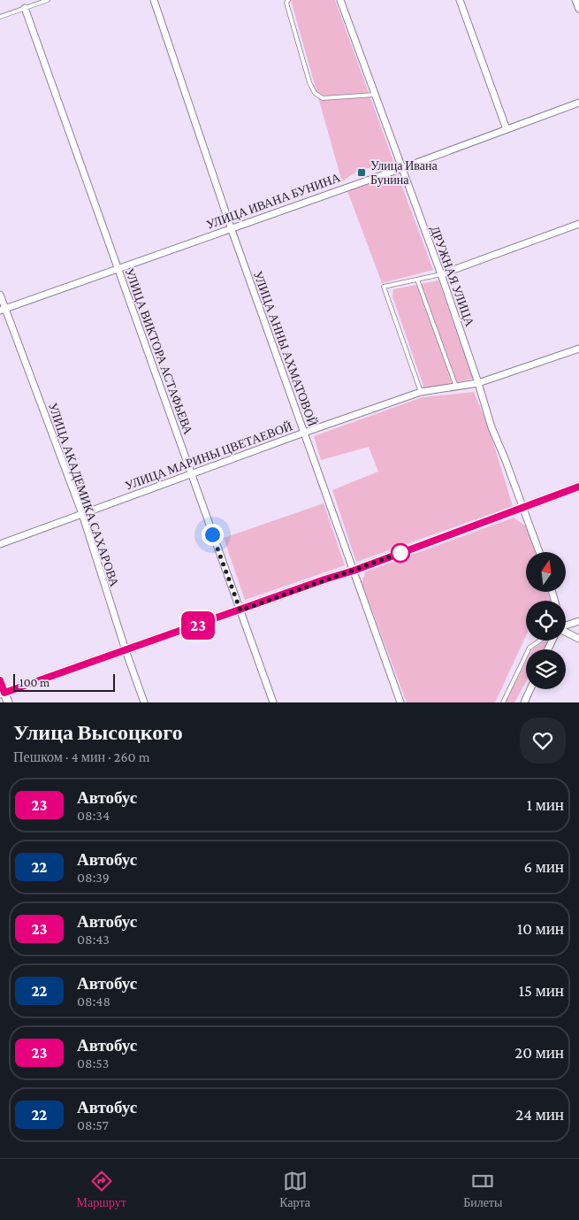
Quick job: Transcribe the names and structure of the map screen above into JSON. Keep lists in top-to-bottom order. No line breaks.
{"streets":{"street":["УЛИЦА ИВАНА БУНИНА","ДРУЖНАЯ УЛИЦА","УЛИЦА АННЫ АХМАТОВОЙ","УЛИЦА ВИКТОРА АСТАФЬЕВА","УЛИЦА МАРИНЫ ЦВЕТАЕВОЙ","УЛИЦА АКАДЕМИКА САХАРОВА"]},"crossings":[["УЛИЦА ИВАНА БУНИНА","ДРУЖНАЯ УЛИЦА"],["УЛИЦА ИВАНА БУНИНА","УЛИЦА АННЫ АХМАТОВОЙ"],["УЛИЦА ИВАНА БУНИНА","УЛИЦА ВИКТОРА АСТАФЬЕВА"],["УЛИЦА ИВАНА БУНИНА","УЛИЦА АКАДЕМИКА САХАРОВА"],["ДРУЖНАЯ УЛИЦА","УЛИЦА МАРИНЫ ЦВЕТАЕВОЙ"],["УЛИЦА АННЫ АХМАТОВОЙ","УЛИЦА МАРИНЫ ЦВЕТАЕВОЙ"],["УЛИЦА ВИКТОРА АСТАФЬЕВА","УЛИЦА МАРИНЫ ЦВЕТАЕВОЙ"],["УЛИЦА МАРИНЫ ЦВЕТАЕВОЙ","УЛИЦА АКАДЕМИКА САХАРОВА"]],"places":{"transit":["Улица Ивана Бунина"]},"lines":["bus line 23"],"scale_bar":"100 m","north":"top","page":{"on_map":"23","scale":"100 m","heading":["Улица Высоцкого","Пешком · 4 мин · 260 m"],"list":[{"mark":"23","name":"Автобус","note":"08:34","value":"1 мин"},{"mark":"22","name":"Автобус","note":"08:39","value":"6 мин"},{"mark":"23","name":"Автобус","note":"08:43","value":"10 мин"},{"mark":"22","name":"Автобус","note":"08:48","value":"15 мин"},{"mark":"23","name":"Автобус","note":"08:53","value":"20 мин"},{"mark":"22","name":"Автобус","note":"08:57","value":"24 мин"}],"tabs":["Маршрут","Карта","Билеты"]}}
